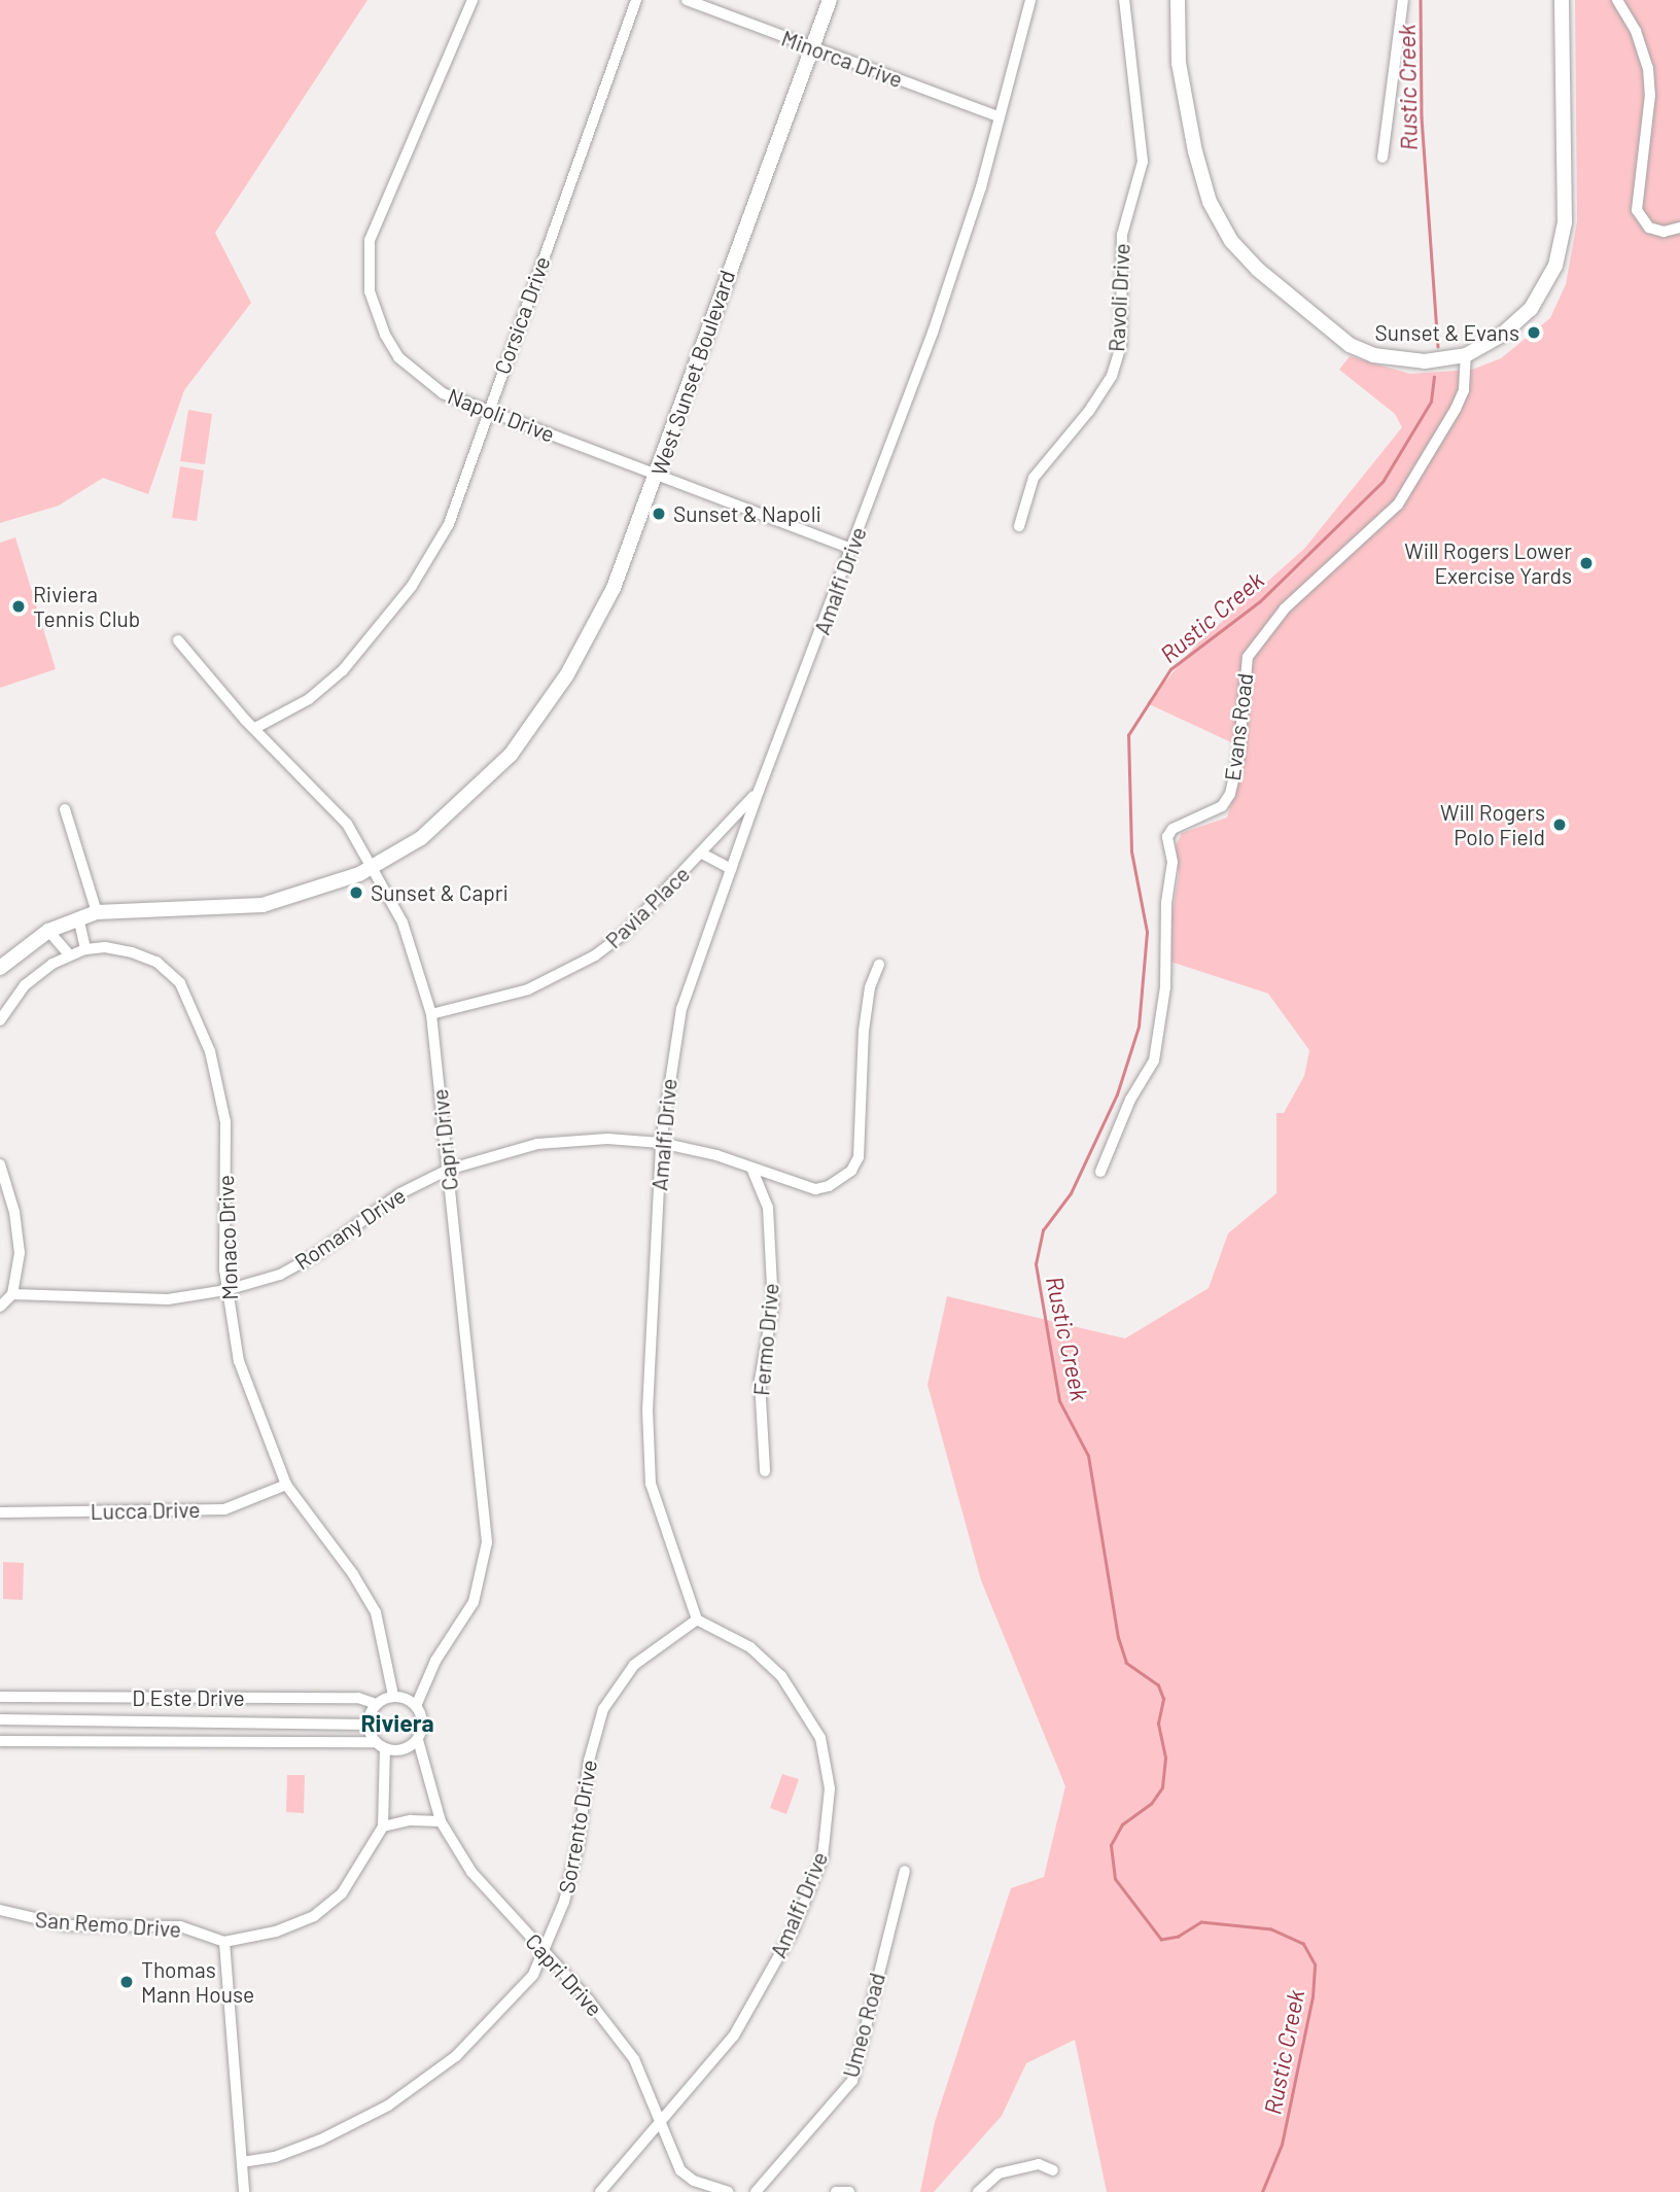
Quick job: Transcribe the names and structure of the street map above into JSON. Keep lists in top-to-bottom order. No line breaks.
{"streets":{"main road":["West Sunset Boulevard"],"street":["Minorca Drive","Ravoli Drive","Corsica Drive","Napoli Drive","Amalfi Drive","Evans Road","Pavia Place","Capri Drive","Romany Drive","Monaco Drive","Fermo Drive","Lucca Drive","D Este Drive","Sorrento Drive","San Remo Drive","Umeo Road"]},"crossings":[["Minorca Drive","West Sunset Boulevard"],["Minorca Drive","Amalfi Drive"],["Corsica Drive","Napoli Drive"],["Corsica Drive","Capri Drive"],["West Sunset Boulevard","Napoli Drive"],["West Sunset Boulevard","Capri Drive"],["Napoli Drive","Amalfi Drive"],["Amalfi Drive","Pavia Place"],["Amalfi Drive","Capri Drive"],["Amalfi Drive","Romany Drive"],["Amalfi Drive","Sorrento Drive"],["Pavia Place","Capri Drive"],["Capri Drive","Romany Drive"],["Capri Drive","Monaco Drive"],["Capri Drive","D Este Drive"],["Capri Drive","Sorrento Drive"],["Romany Drive","Monaco Drive"],["Romany Drive","Fermo Drive"],["Monaco Drive","Lucca Drive"],["Monaco Drive","D Este Drive"]],"districts":["Riviera"],"water":["Rustic Creek"],"places":["Sunset & Evans","Sunset & Napoli","Will Rogers Lower Exercise Yards","Riviera Tennis Club","Will Rogers Polo Field","Sunset & Capri","Thomas Mann House"]}
